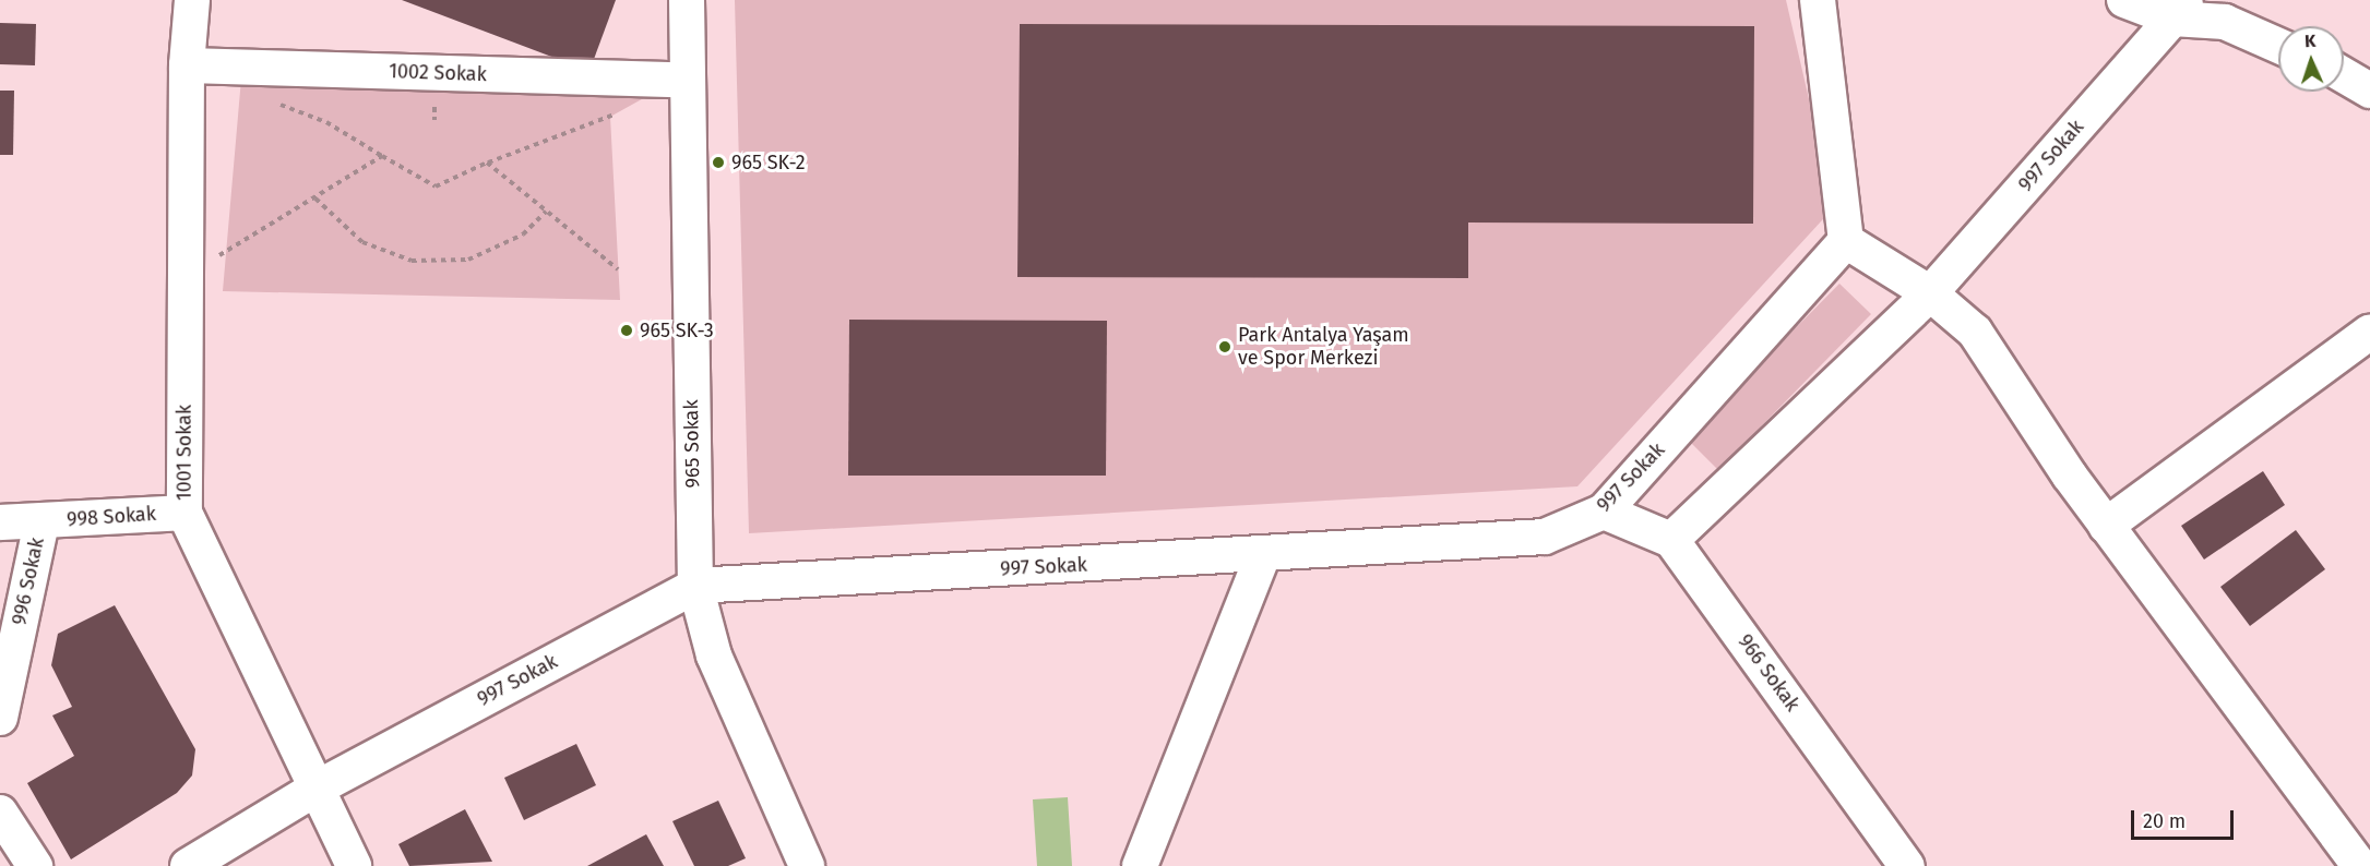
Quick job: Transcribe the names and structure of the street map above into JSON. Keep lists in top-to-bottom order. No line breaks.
{"streets":{"street":["1002 Sokak","997 Sokak","965 Sokak","1001 Sokak","998 Sokak","996 Sokak","966 Sokak"]},"crossings":[["1002 Sokak","965 Sokak"],["1002 Sokak","1001 Sokak"],["997 Sokak","965 Sokak"],["997 Sokak","1001 Sokak"],["997 Sokak","966 Sokak"],["1001 Sokak","998 Sokak"],["998 Sokak","996 Sokak"]],"places":["965 SK-2","965 SK-3","Park Antalya Yaşam ve Spor Merkezi"],"scale_bar":"20 m","north":"top"}
